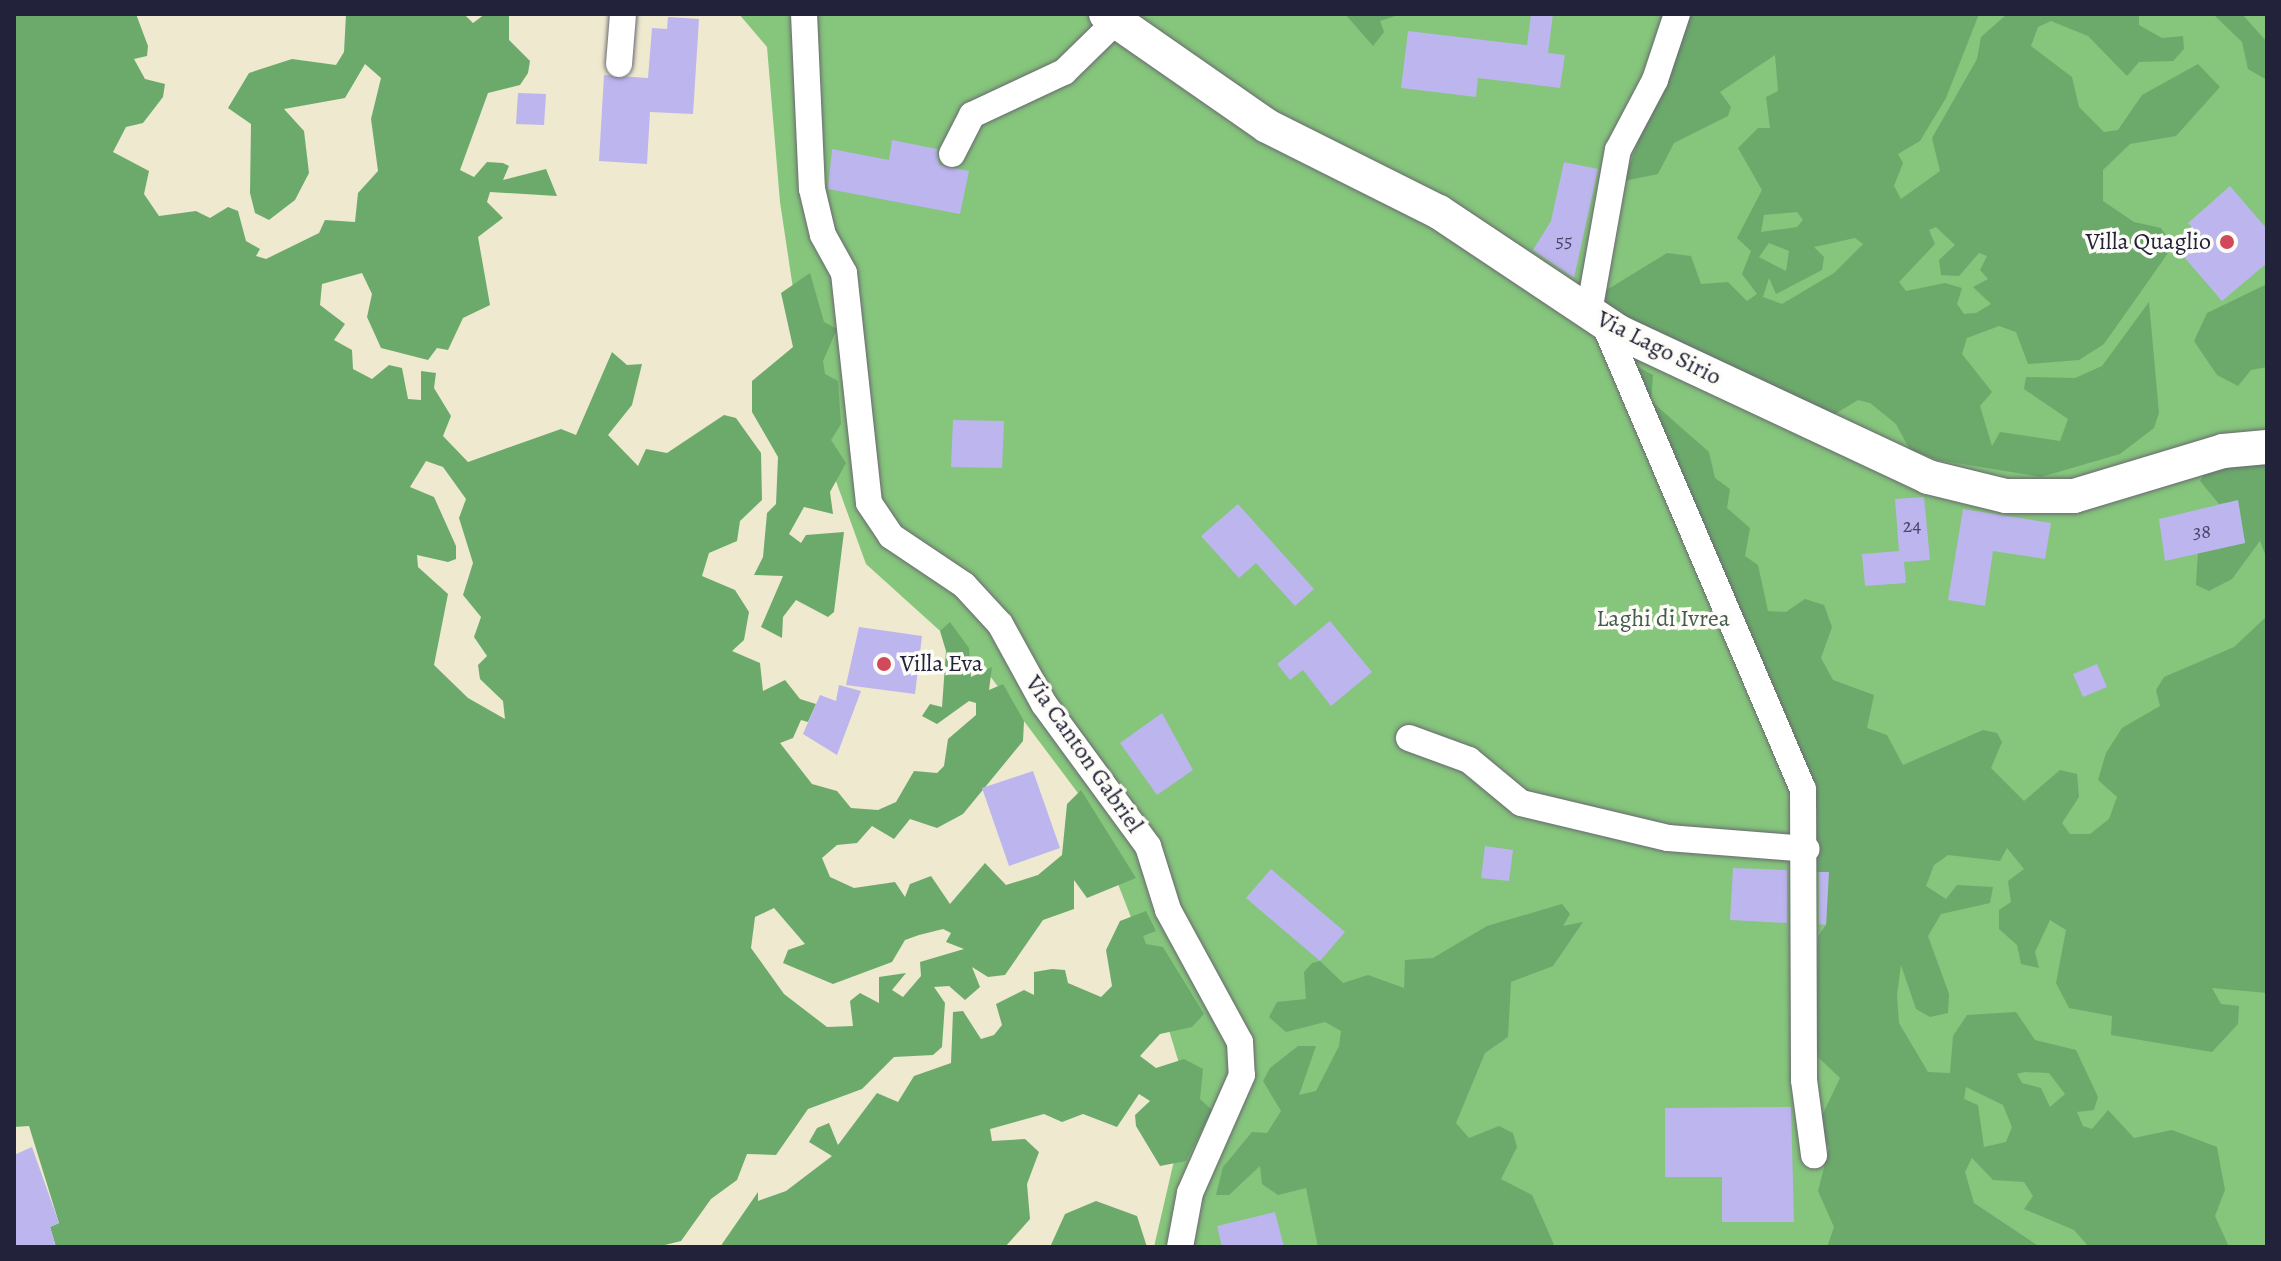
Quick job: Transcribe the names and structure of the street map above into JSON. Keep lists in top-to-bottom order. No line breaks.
{"streets":{"main road":["Via Lago Sirio"],"street":["Via Canton Gabriel"]},"parks":["Laghi di Ivrea"],"places":["Villa Quaglio","Villa Eva"],"house_numbers":["55","24","38"]}
